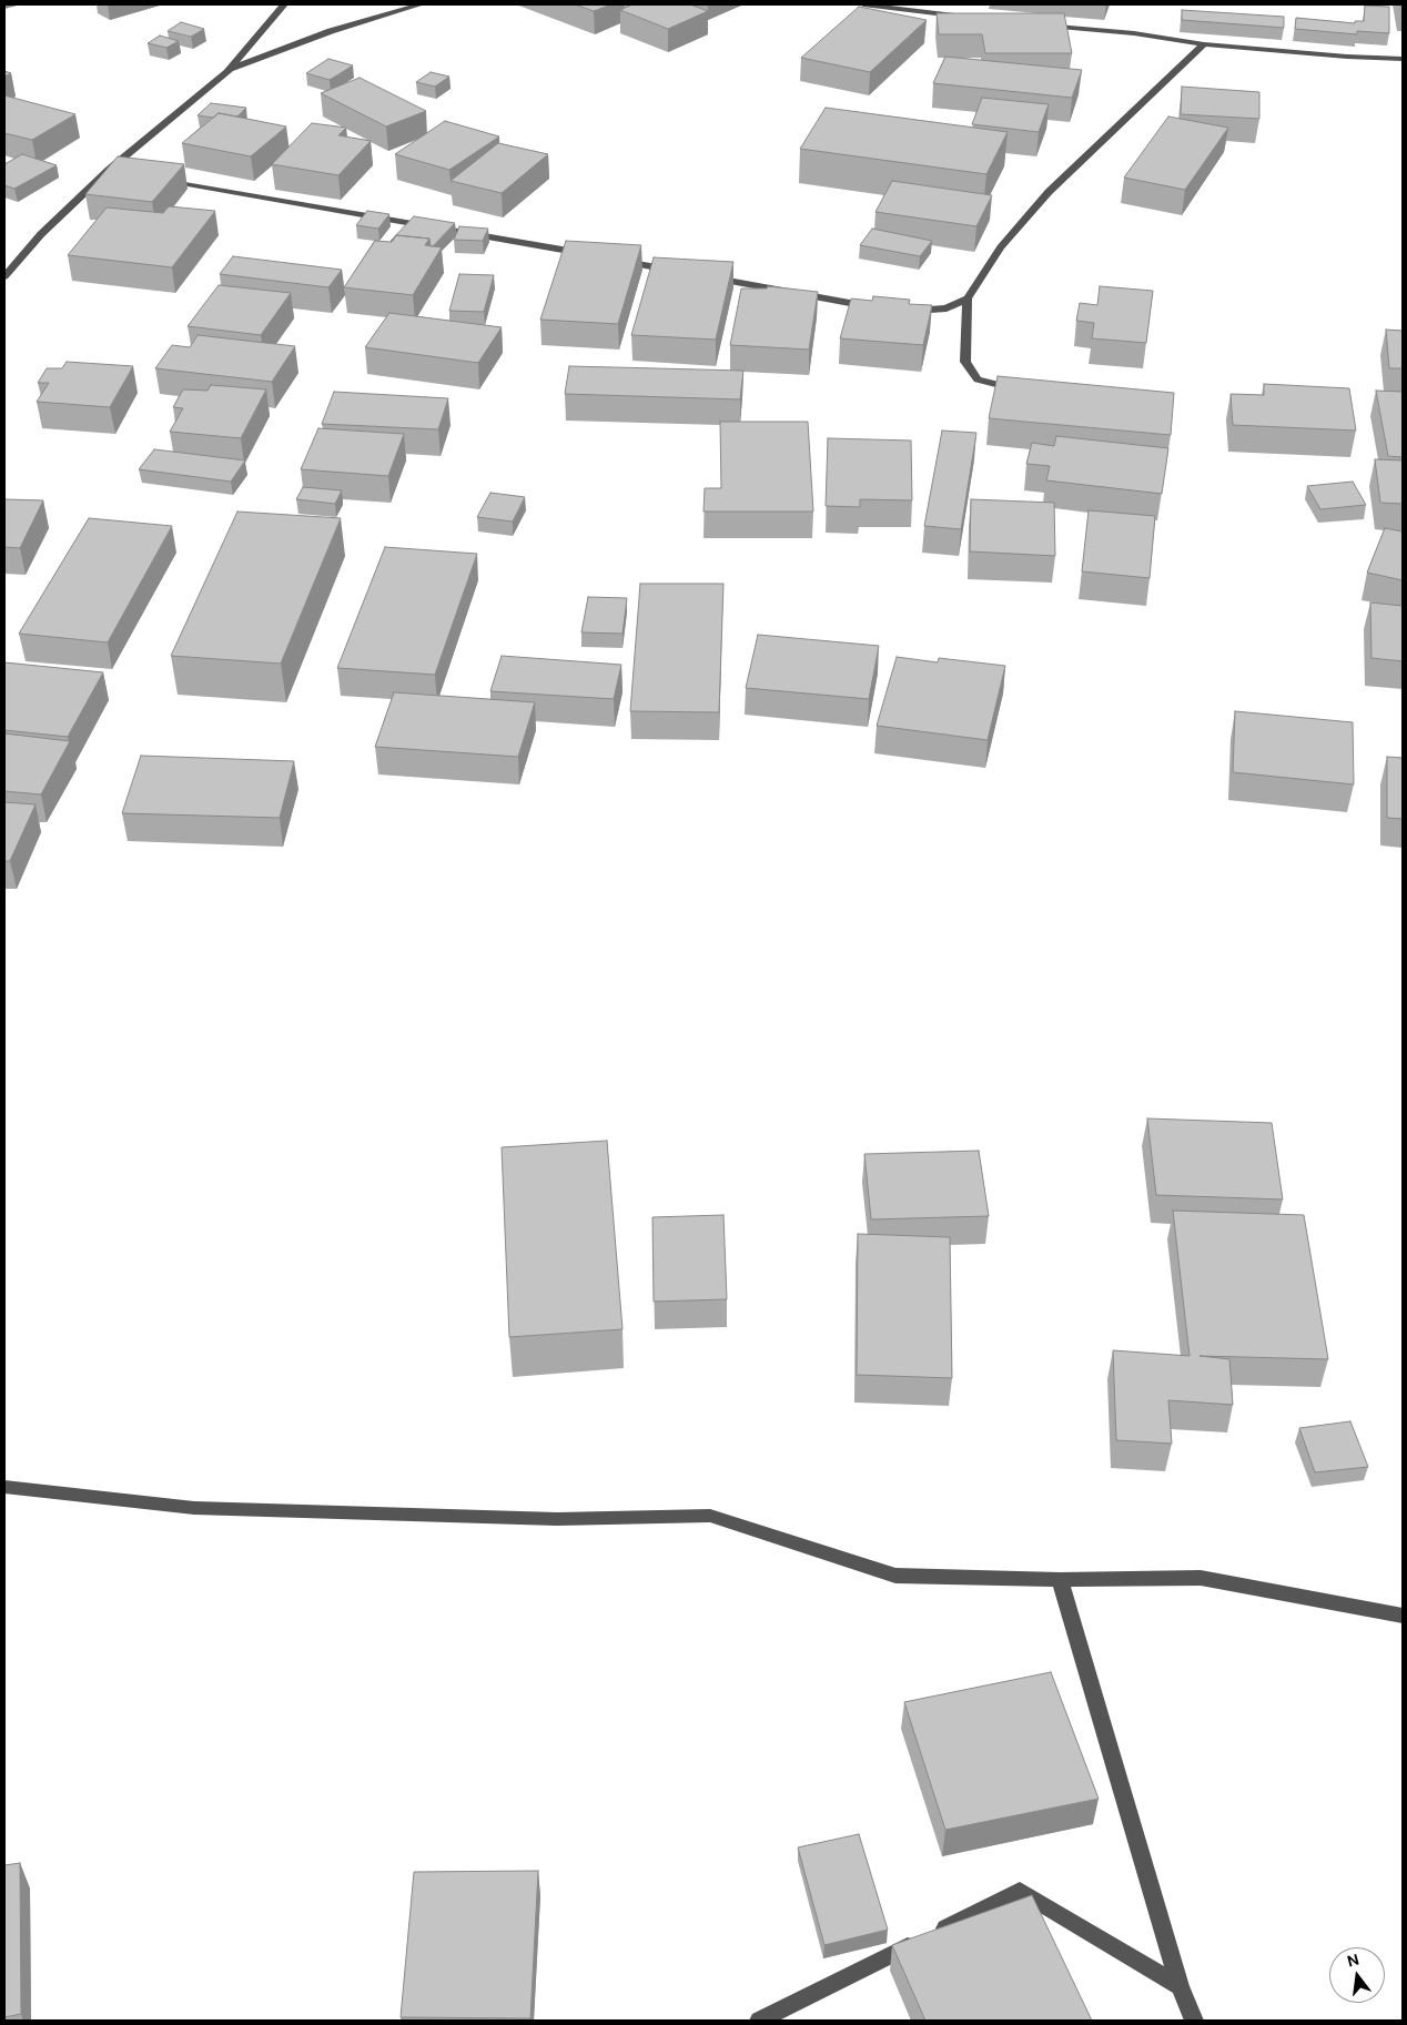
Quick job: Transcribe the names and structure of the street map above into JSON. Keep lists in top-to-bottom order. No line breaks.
{"north":"top"}
